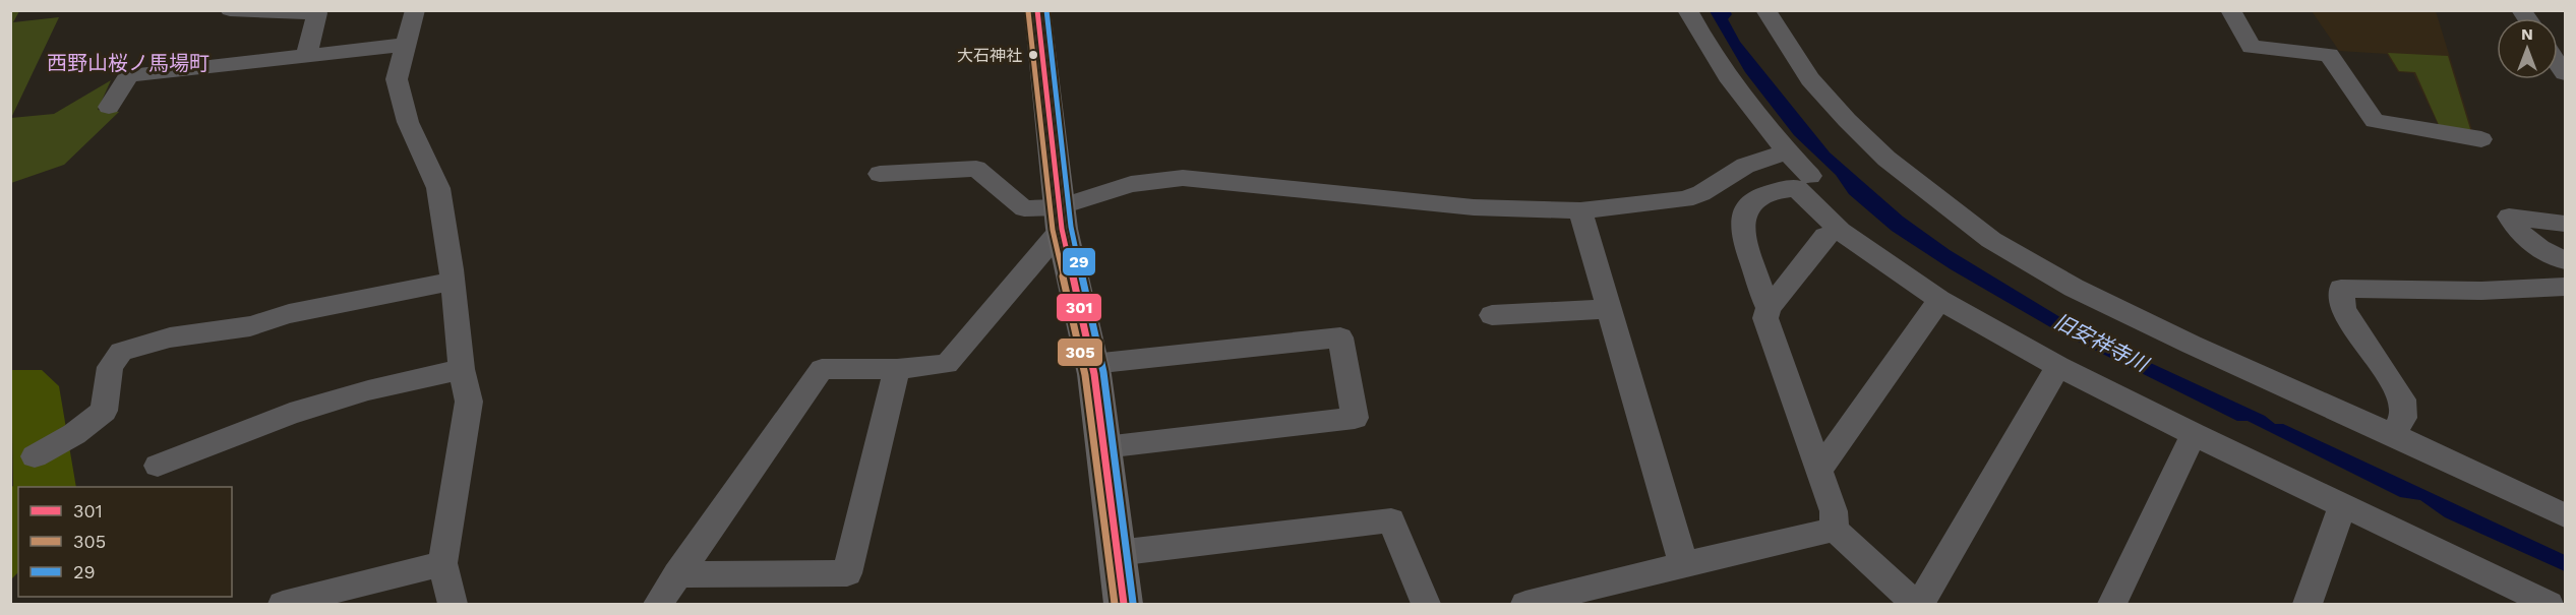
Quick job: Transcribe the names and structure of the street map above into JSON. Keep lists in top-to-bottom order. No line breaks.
{"districts":["西野山桜ノ馬場町"],"water":["旧安祥寺川"],"places":["大石神社"],"lines":["transit line 301","transit line 29","transit line 305"],"legend":["301","305","29"],"north":"top"}
